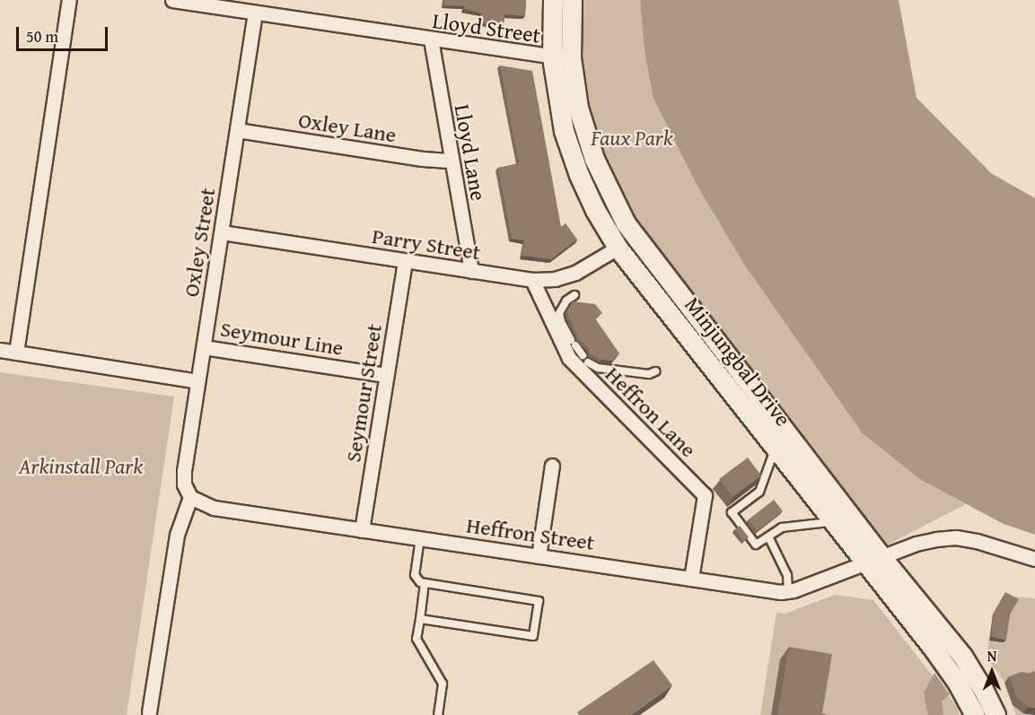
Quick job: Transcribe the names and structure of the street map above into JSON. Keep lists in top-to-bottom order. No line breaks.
{"streets":{"main road":["Minjungbal Drive"],"street":["Lloyd Street","Oxley Lane","Lloyd Lane","Oxley Street","Parry Street","Seymour Line","Seymour Street","Heffron Lane","Heffron Street"]},"crossings":[["Lloyd Street","Lloyd Lane"],["Lloyd Street","Oxley Street"],["Lloyd Street","Minjungbal Drive"],["Oxley Lane","Lloyd Lane"],["Oxley Lane","Oxley Street"],["Lloyd Lane","Parry Street"],["Oxley Street","Parry Street"],["Oxley Street","Seymour Line"],["Oxley Street","Heffron Street"],["Parry Street","Minjungbal Drive"],["Parry Street","Seymour Street"],["Parry Street","Heffron Lane"],["Seymour Line","Seymour Street"],["Minjungbal Drive","Heffron Street"],["Seymour Street","Heffron Street"],["Heffron Lane","Heffron Street"]],"parks":["Faux Park","Arkinstall Park"],"scale_bar":"50 m","north":"top"}
